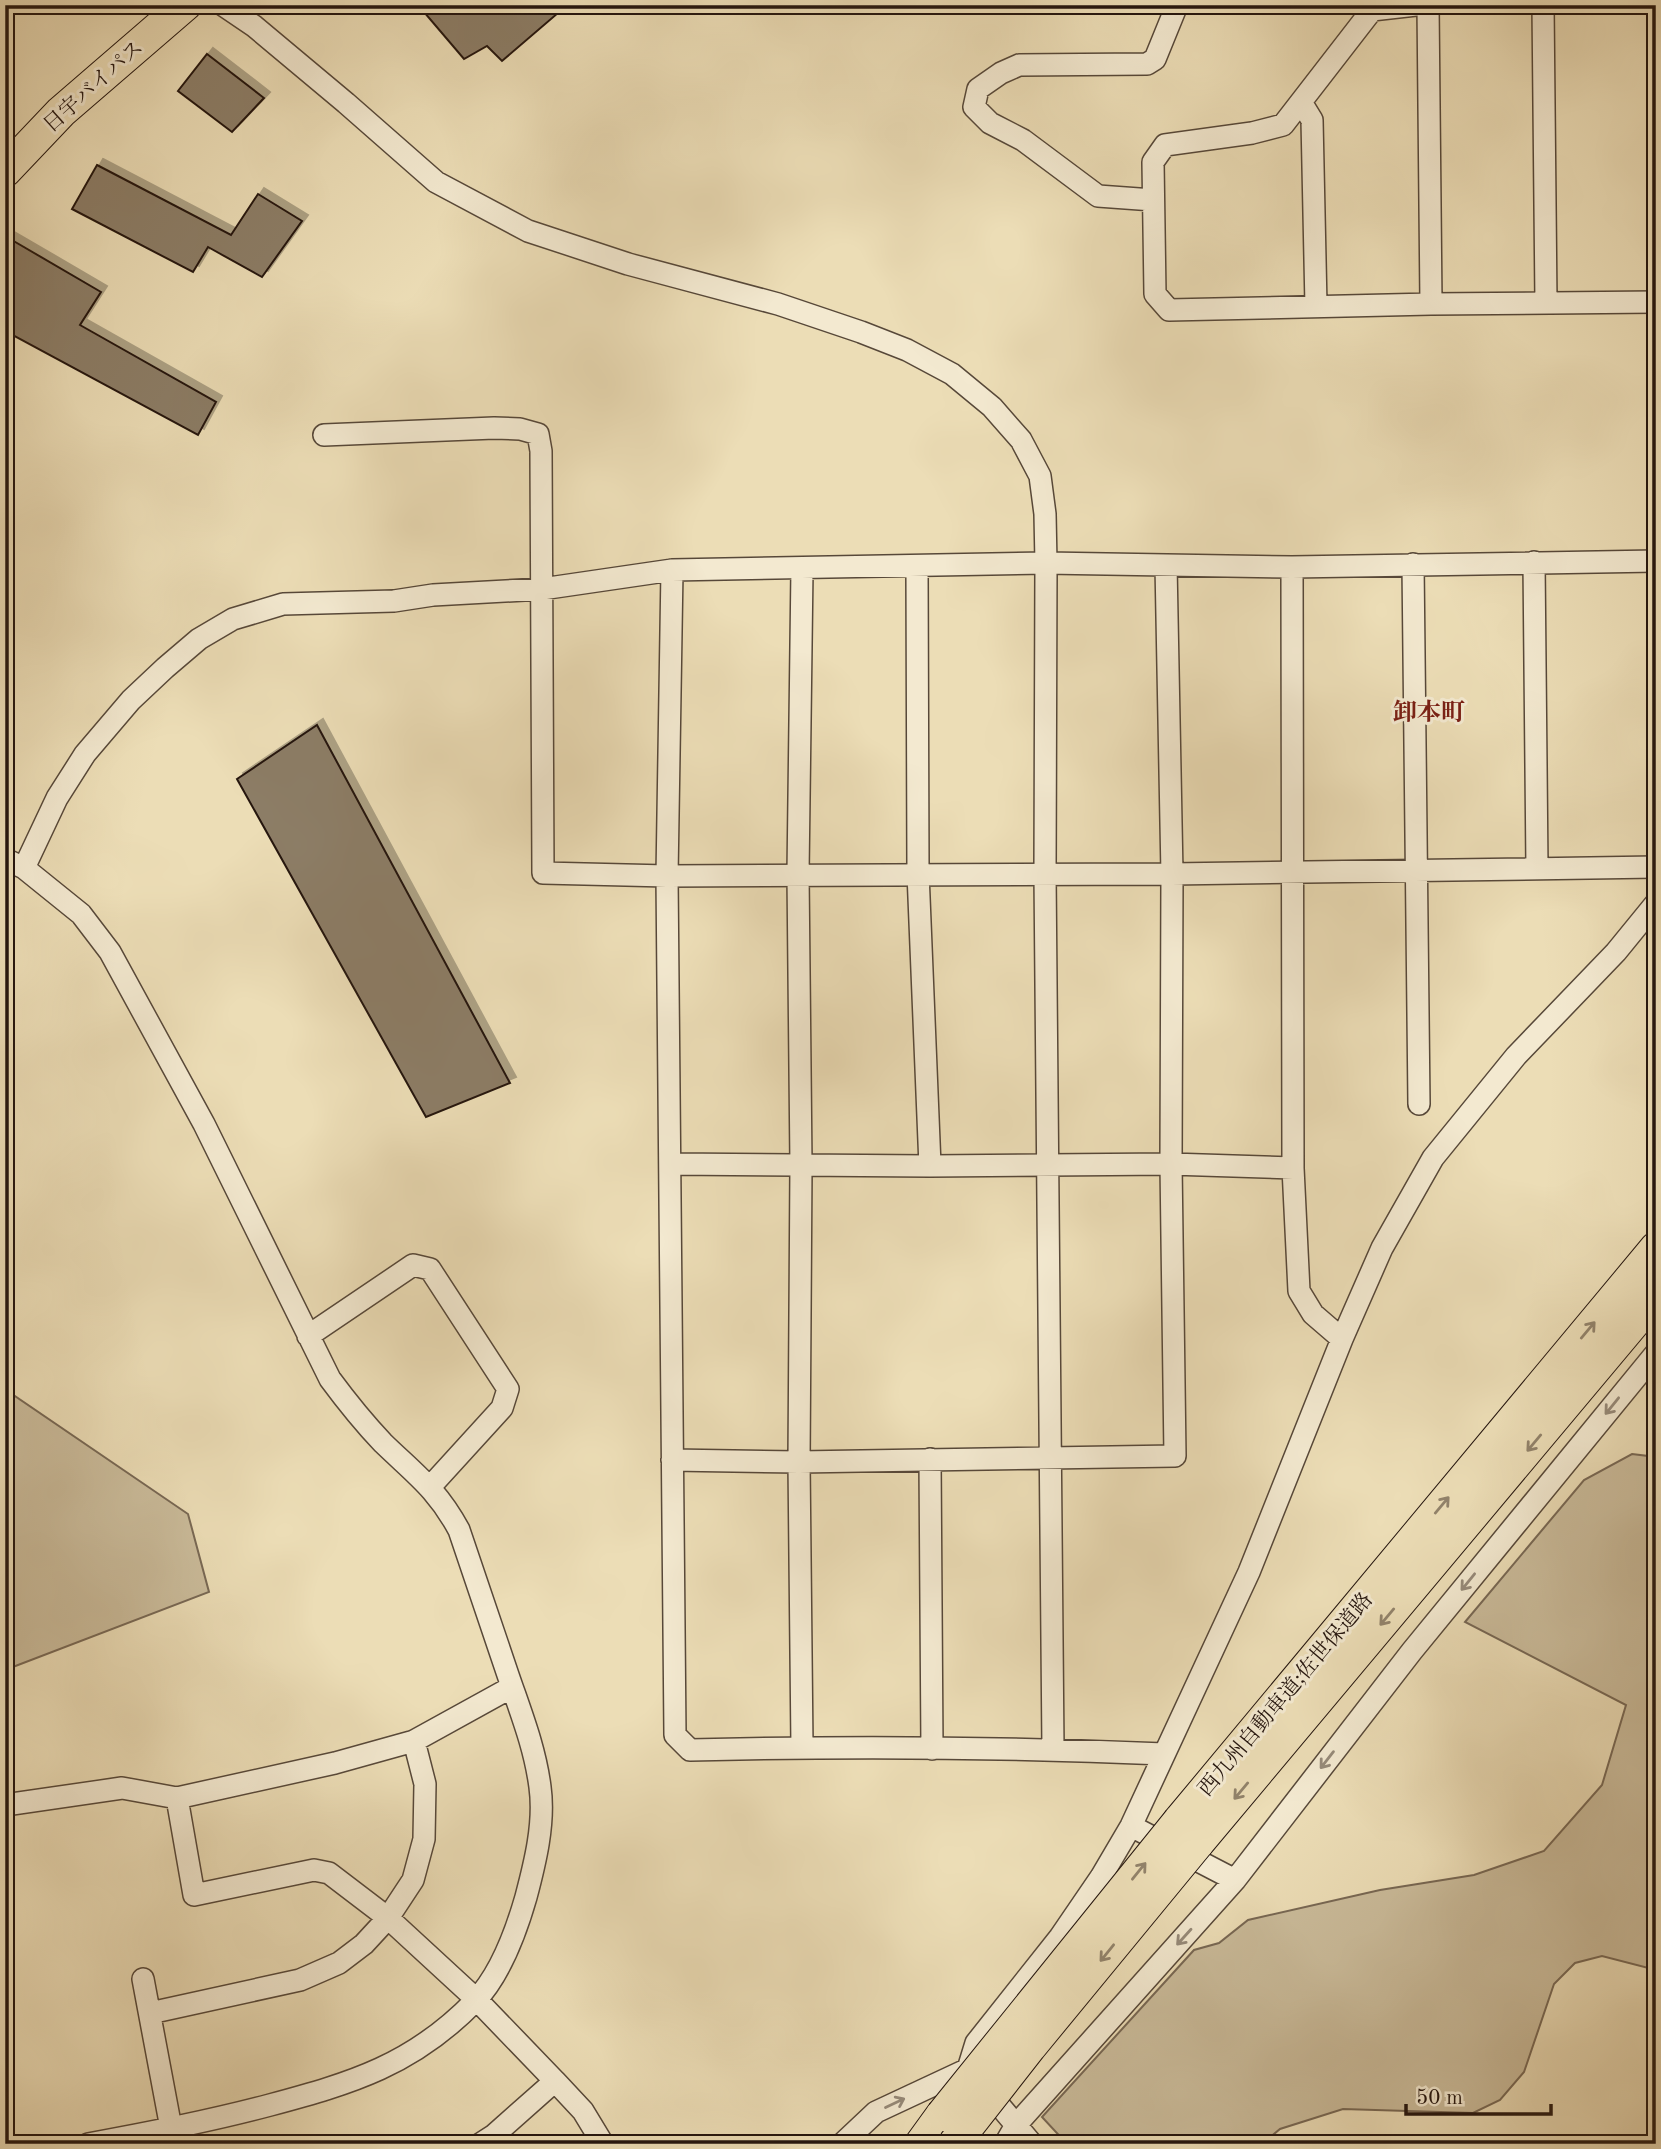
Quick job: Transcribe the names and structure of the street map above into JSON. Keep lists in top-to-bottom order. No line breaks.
{"streets":{"highway":["日宇バイパス","西九州自動車道;佐世保道路"]},"districts":["卸本町"],"scale_bar":"50 m"}
